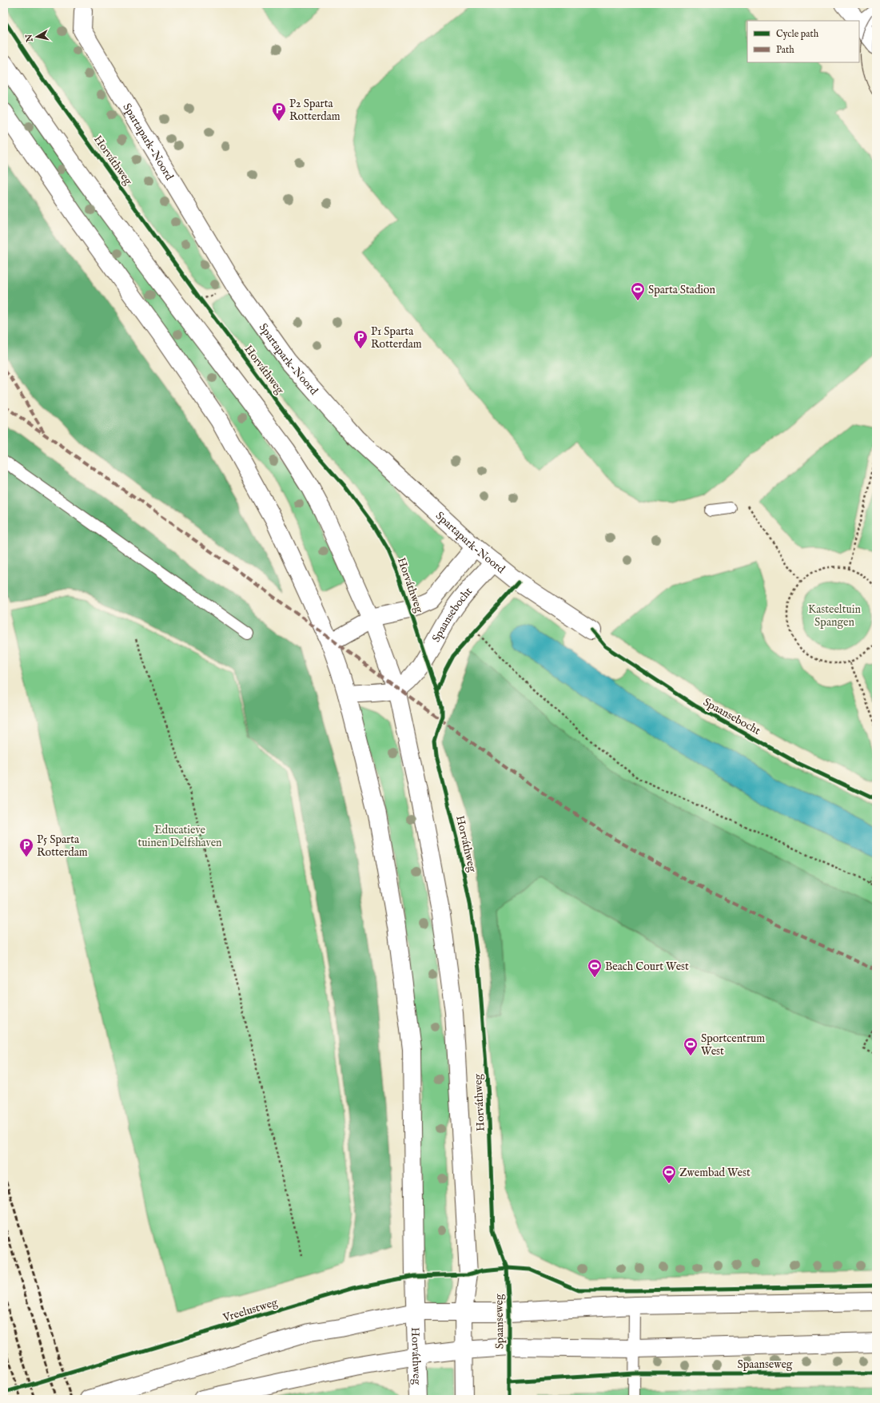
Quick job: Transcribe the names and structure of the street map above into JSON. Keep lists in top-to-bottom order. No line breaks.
{"streets":{"main road":["Spartapark-Noord","Horváthweg","Spaansebocht","Spaanseweg"],"cycle path":["Vreelustweg"]},"crossings":[["Spartapark-Noord","Spaansebocht"],["Horváthweg","Spaansebocht"],["Horváthweg","Spaanseweg"]],"parks":["Kasteeltuin Spangen","Educatieve tuinen Delfshaven"],"places":{"parking":["P2 Sparta Rotterdam","P1 Sparta Rotterdam","P5 Sparta Rotterdam"],"sports":["Sparta Stadion","Beach Court West","Sportcentrum West","Zwembad West"]},"legend":["Cycle path","Path"],"north":"left"}
